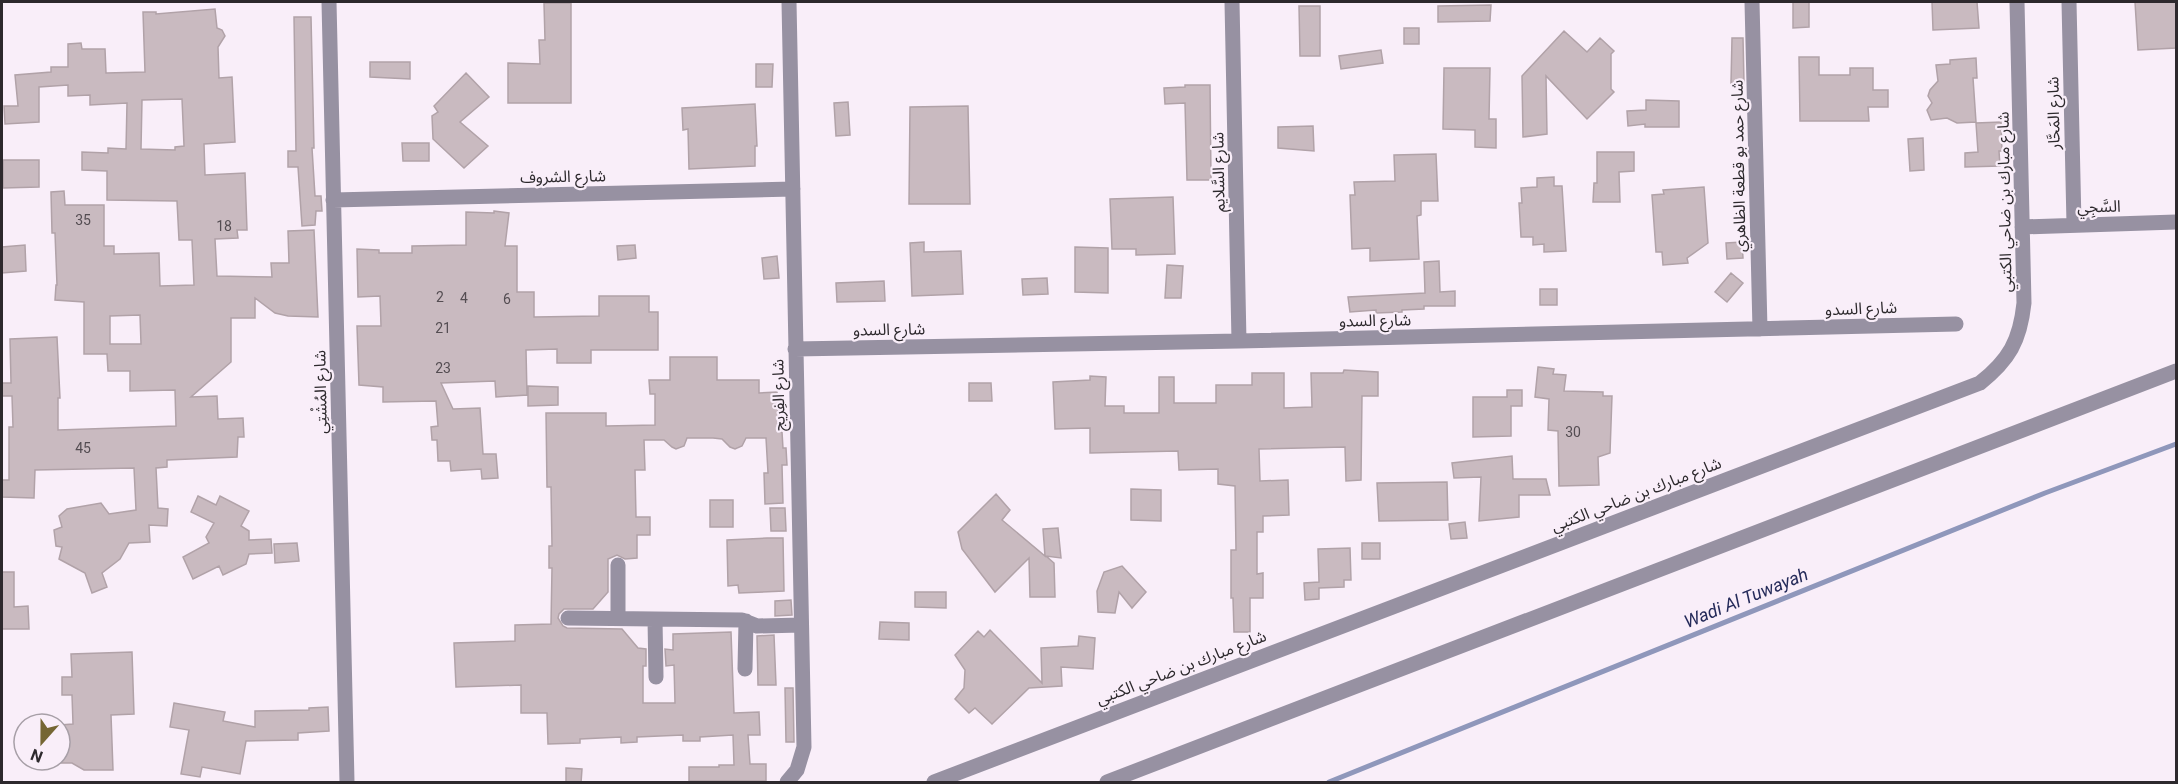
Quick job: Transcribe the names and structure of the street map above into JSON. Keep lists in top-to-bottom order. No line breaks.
{"streets":{"street":["شارع المَحَّار","شارع حمد بو قطعة الظاهري","شارع السَّلايم","شارع الشروف","شارع مبارك بن ضاحي الكتبي","السَّجِي","شارع السدو","شارع المُشْتِي","شارع الفِريج"]},"crossings":[["شارع المَحَّار","السَّجِي"],["شارع حمد بو قطعة الظاهري","شارع السدو"],["شارع السَّلايم","شارع السدو"],["شارع الشروف","شارع المُشْتِي"],["شارع الشروف","شارع الفِريج"],["شارع مبارك بن ضاحي الكتبي","السَّجِي"],["شارع السدو","شارع الفِريج"]],"water":["Wadi Al Tuwayah"],"house_numbers":["35","18","2","4","6","21","23","30","45"],"north":"bottom"}
